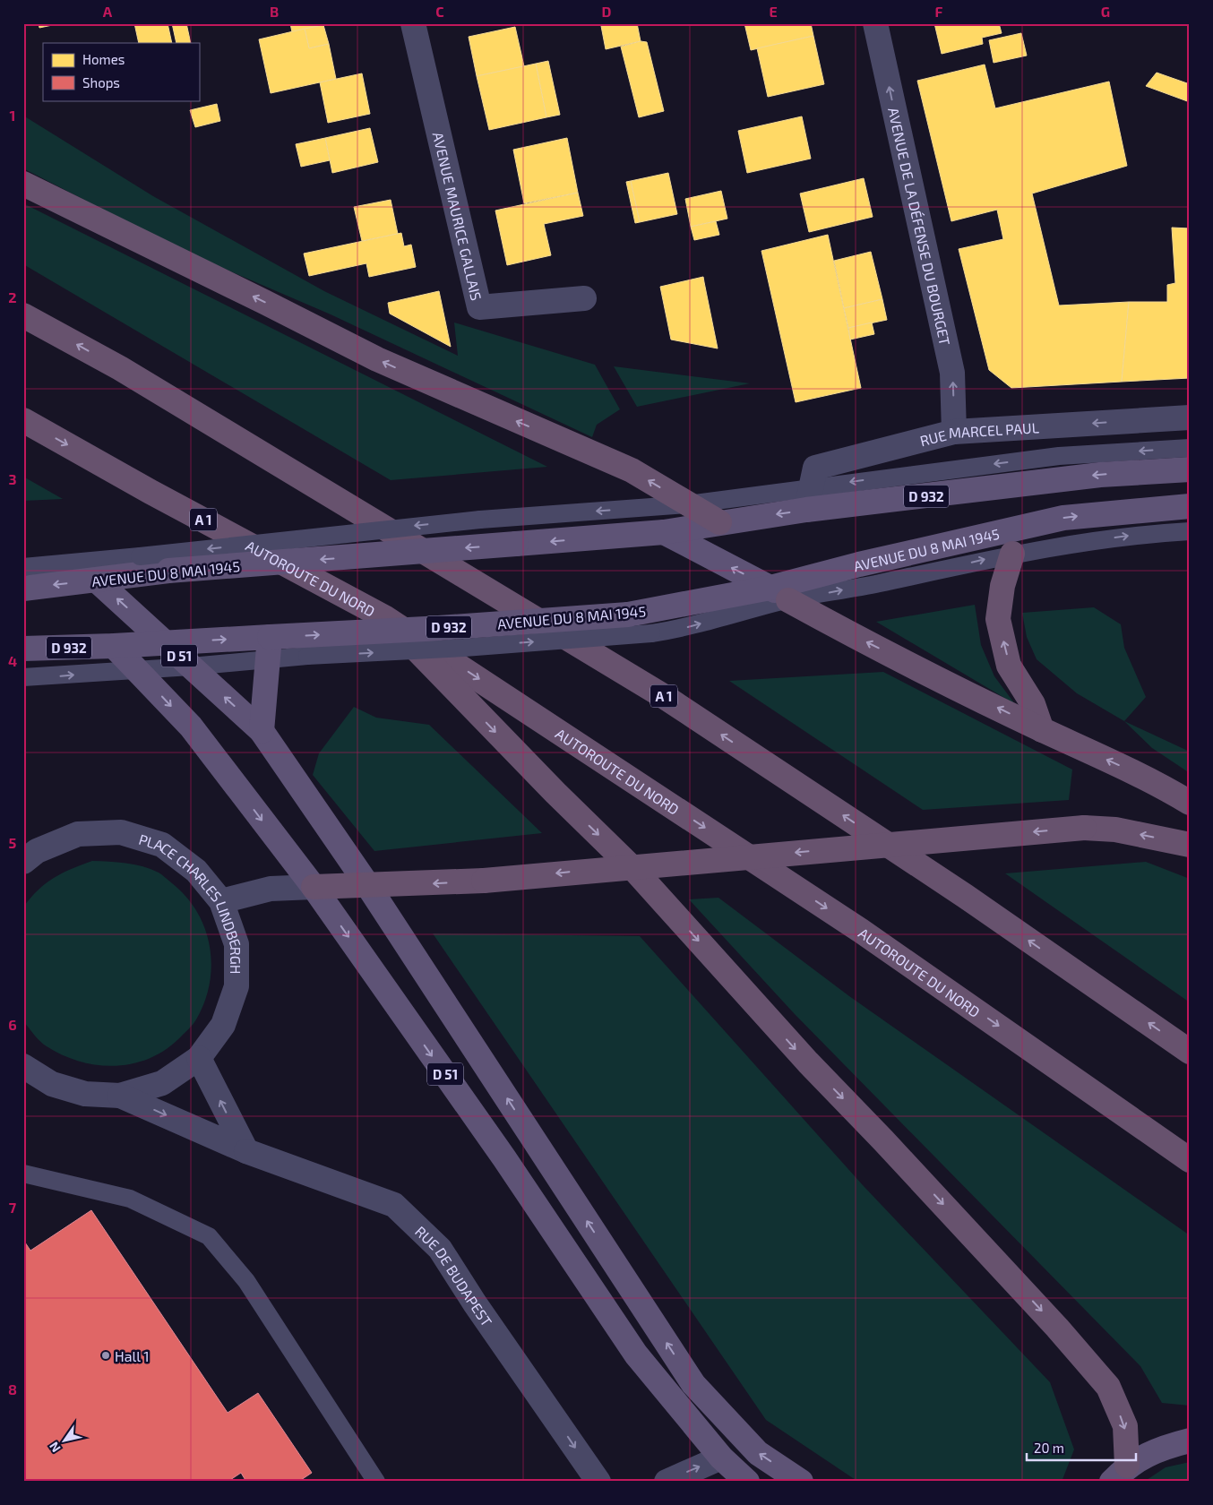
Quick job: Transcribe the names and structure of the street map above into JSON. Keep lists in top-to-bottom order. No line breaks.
{"streets":{"highway":["A 1","AUTOROUTE DU NORD"],"main road":["D 932","AVENUE DU 8 MAI 1945","D 51"],"street":["AVENUE MAURICE GALLAIS","AVENUE DE LA DÉFENSE DU BOURGET","RUE MARCEL PAUL","PLACE CHARLES LINDBERGH","RUE DE BUDAPEST"]},"crossings":[["AVENUE DE LA DÉFENSE DU BOURGET","RUE MARCEL PAUL"],["RUE MARCEL PAUL","AVENUE DU 8 MAI 1945"],["AVENUE DU 8 MAI 1945","D 51"],["PLACE CHARLES LINDBERGH","RUE DE BUDAPEST"]],"one_way":["AVENUE DE LA DÉFENSE DU BOURGET","RUE MARCEL PAUL","RUE DE BUDAPEST"],"places":["Hall 1"],"legend":["Homes","Shops"],"scale_bar":"20 m","north":"bottom left","grid":{"columns":["A","B","C","D","E","F","G"],"rows":["1","2","3","4","5","6","7","8"]}}
